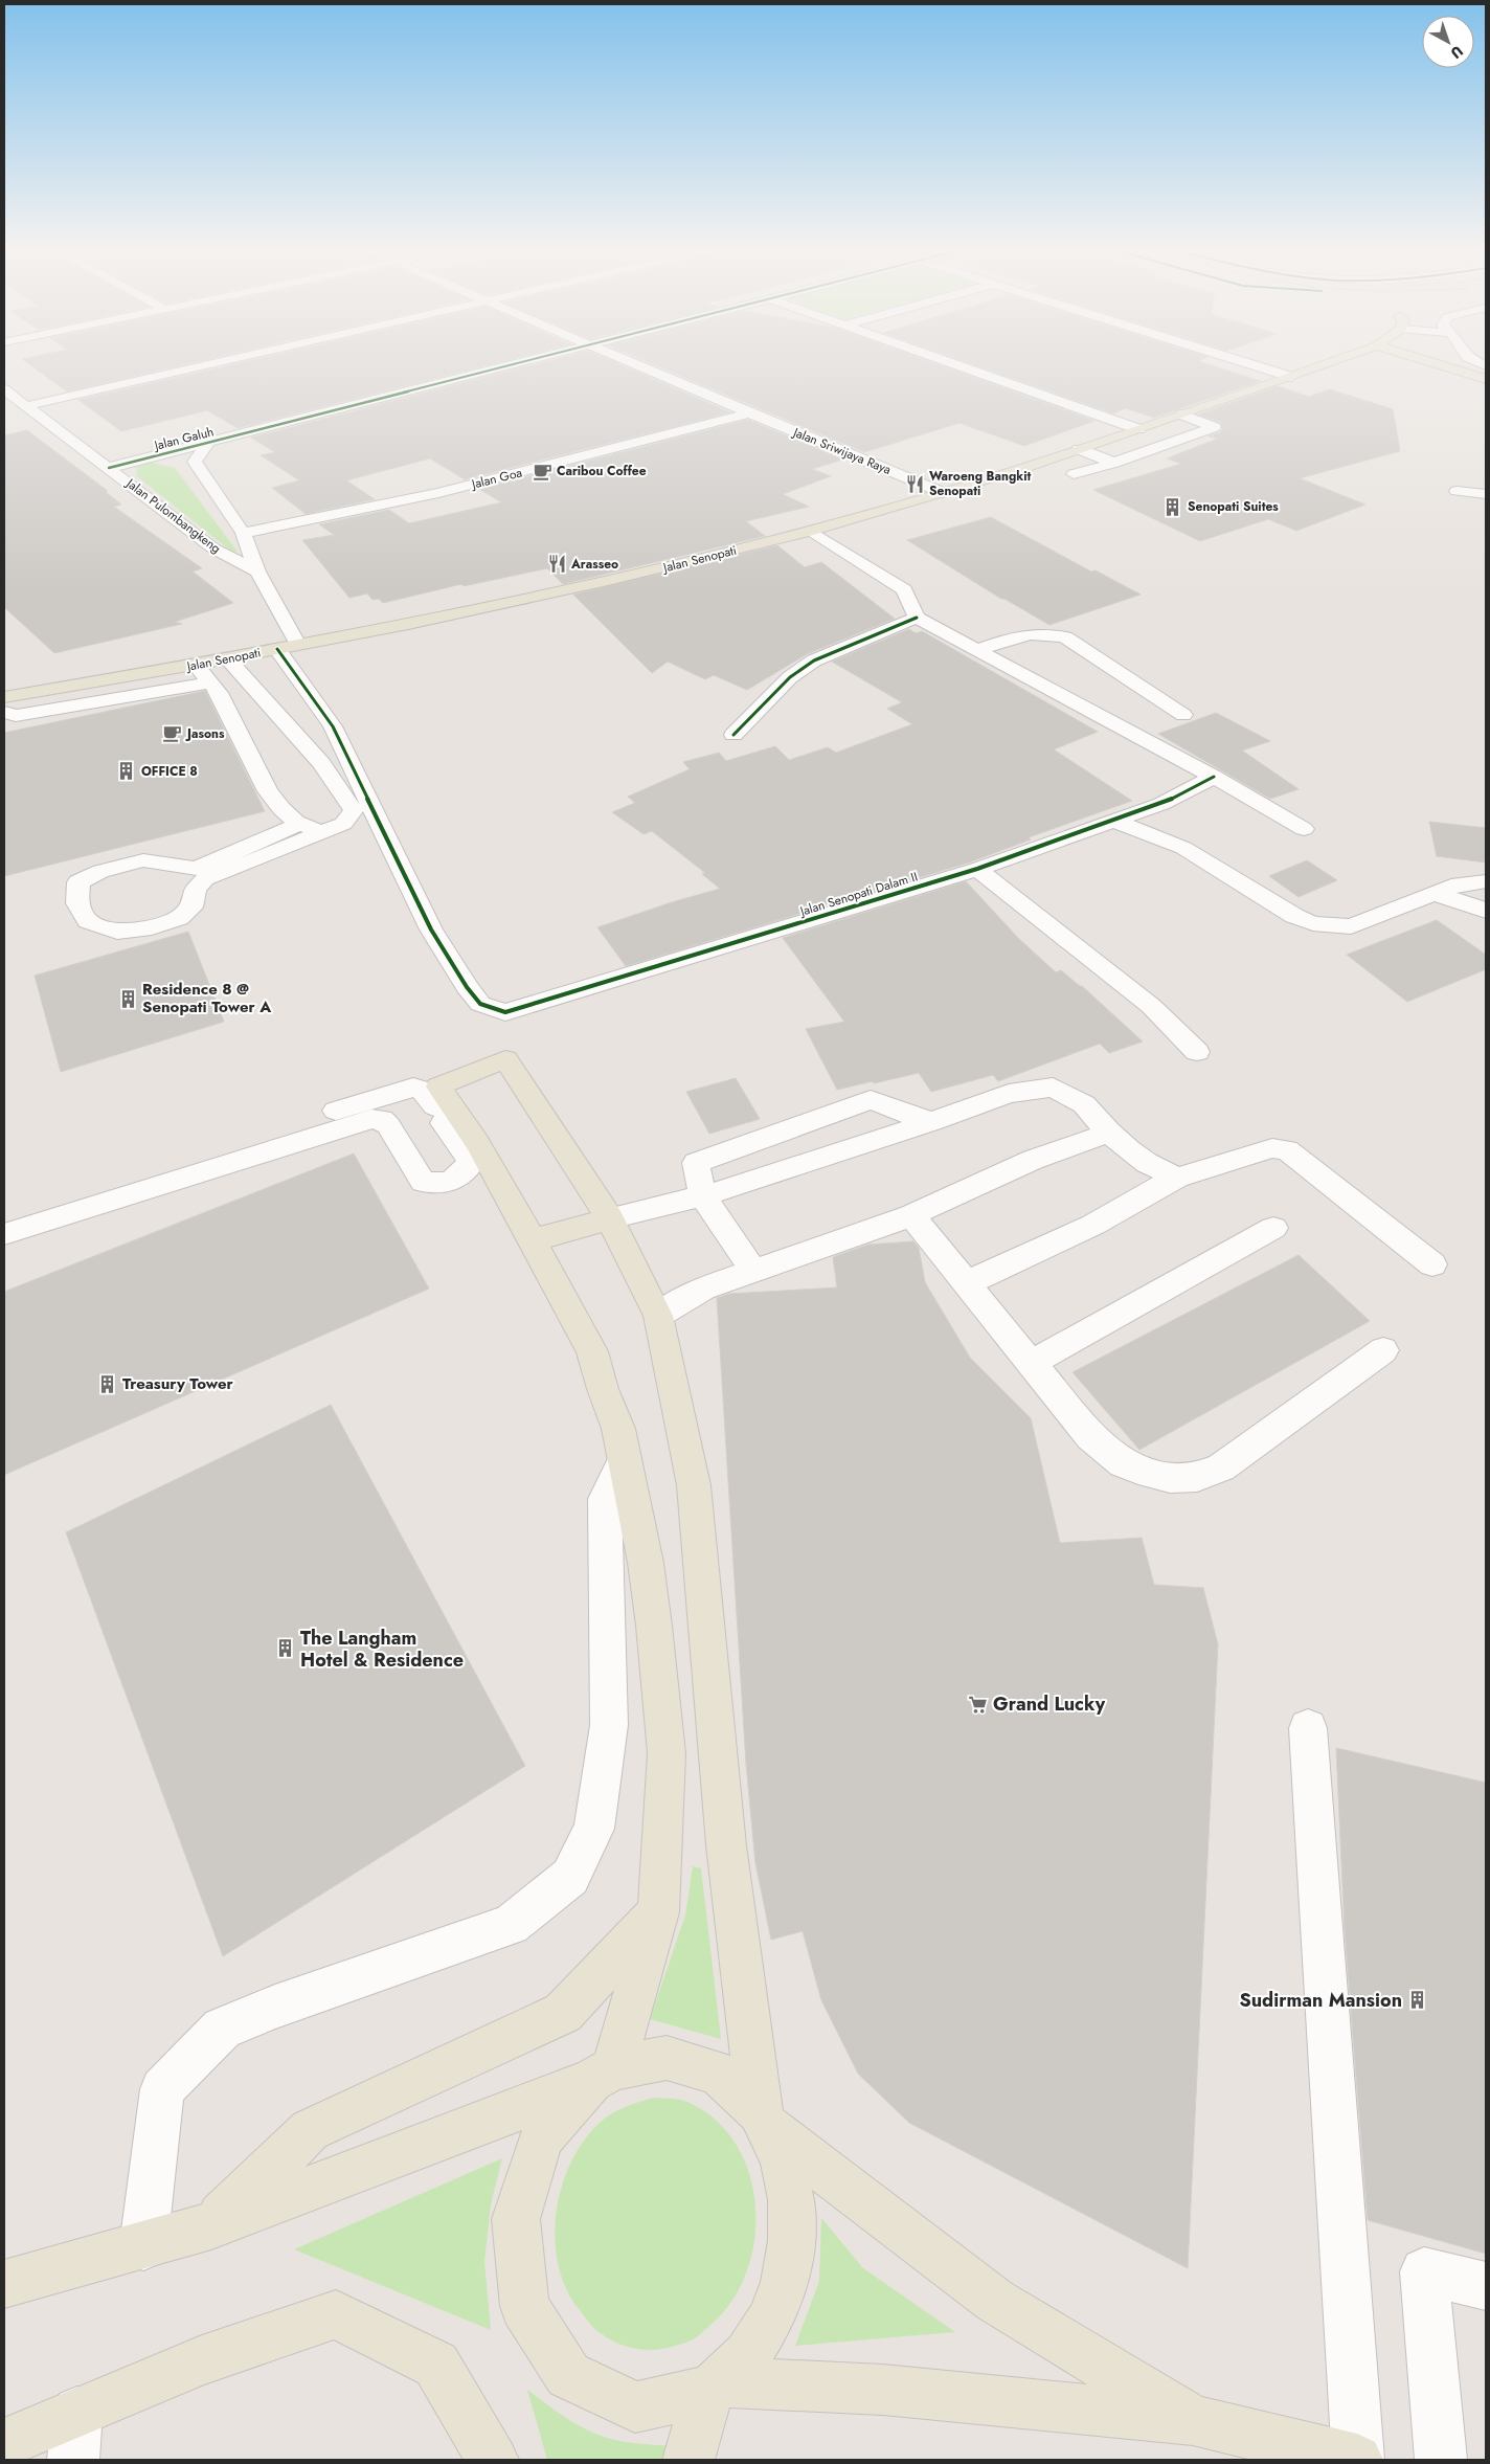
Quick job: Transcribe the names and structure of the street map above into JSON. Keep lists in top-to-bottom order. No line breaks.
{"streets":{"main road":["Jalan Senopati"],"street":["Jalan Galuh","Jalan Sriwijaya Raya","Jalan Goa","Jalan Pulombangkeng","Jalan Senopati Dalam II"]},"crossings":[["Jalan Galuh","Jalan Pulombangkeng"],["Jalan Sriwijaya Raya","Jalan Goa"],["Jalan Sriwijaya Raya","Jalan Senopati"],["Jalan Goa","Jalan Pulombangkeng"],["Jalan Pulombangkeng","Jalan Senopati"],["Jalan Senopati","Jalan Senopati Dalam II"]],"places":{"cafe":["Caribou Coffee","Jasons"],"restaurant":["Waroeng Bangkit Senopati","Arasseo"],"building":["Senopati Suites","OFFICE 8","Residence 8 @ Senopati Tower A","Treasury Tower","The Langham Hotel & Residence","Sudirman Mansion"],"supermarket":["Grand Lucky"]},"north":"bottom right"}
